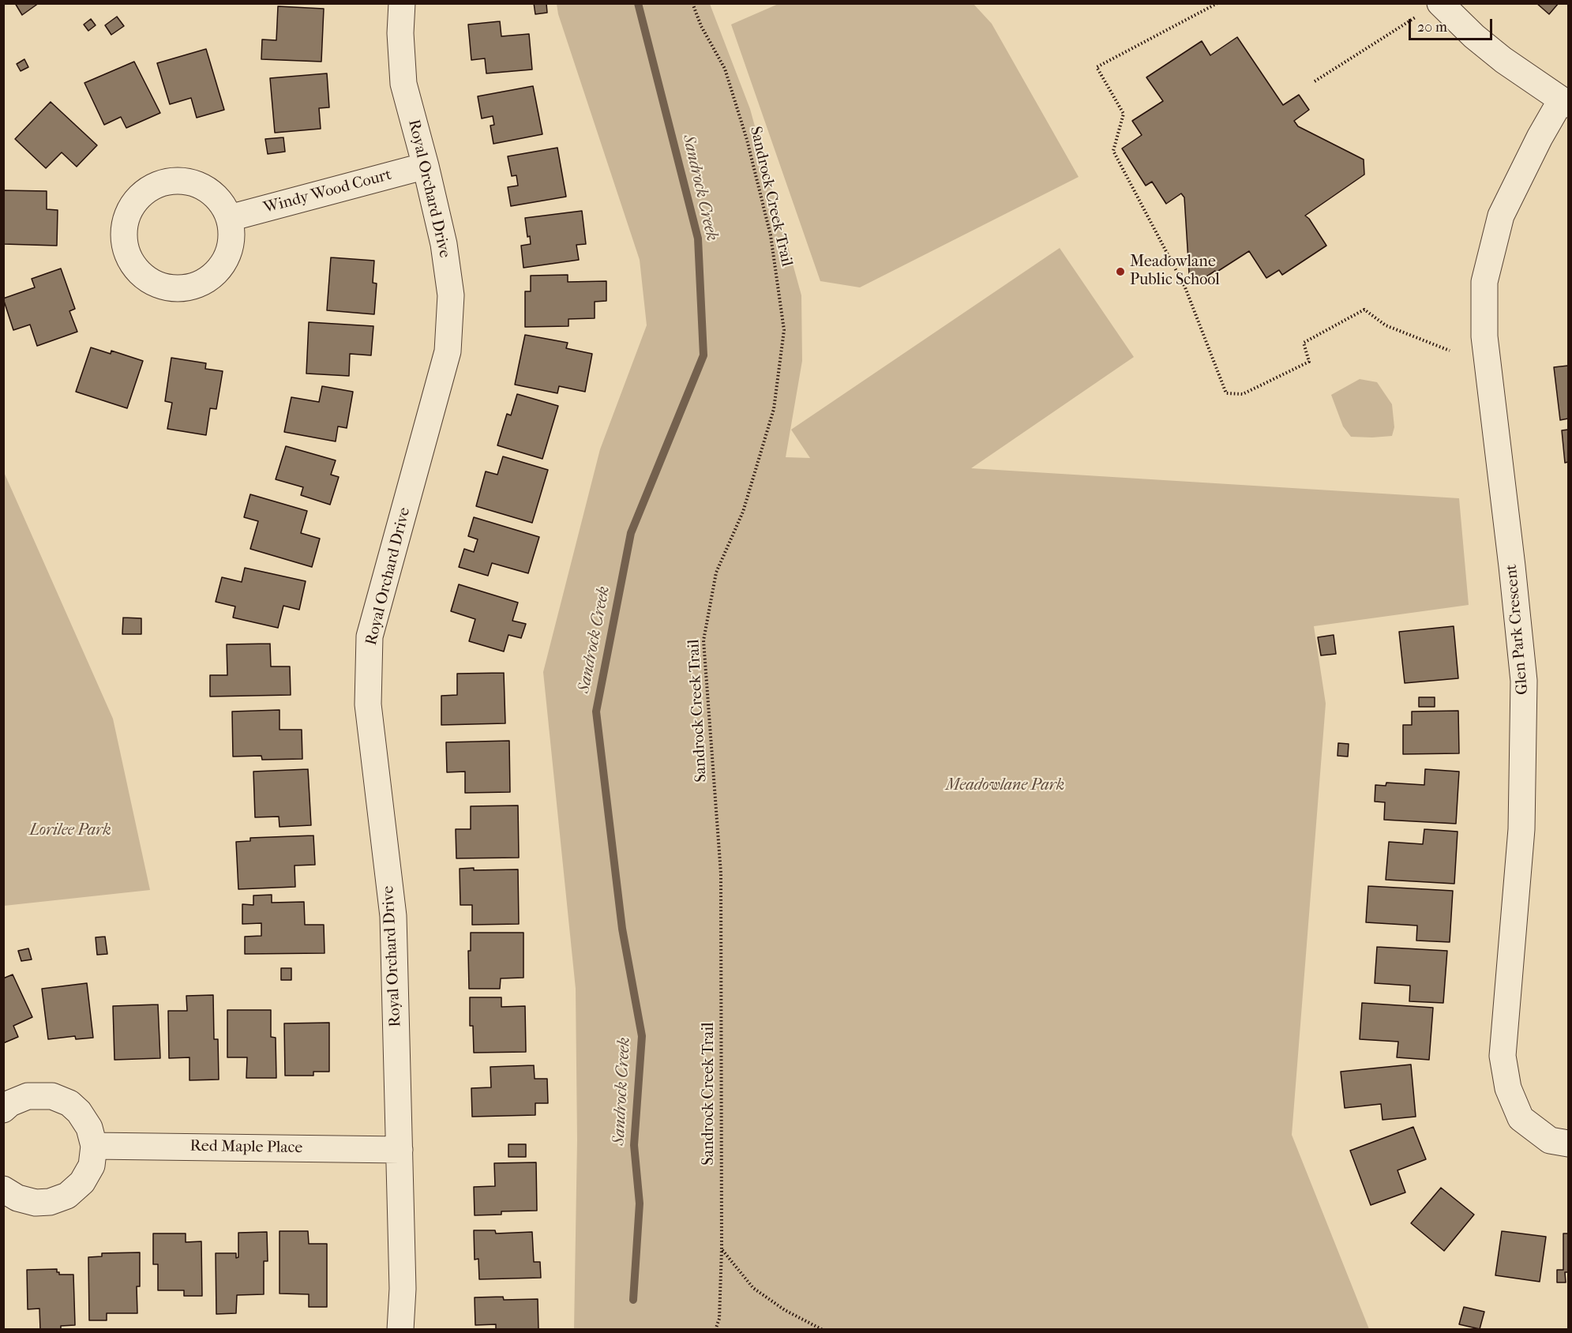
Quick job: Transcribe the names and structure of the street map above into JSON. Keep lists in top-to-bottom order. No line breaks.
{"streets":{"street":["Royal Orchard Drive","Windy Wood Court","Glen Park Crescent","Red Maple Place"],"path":["Sandrock Creek Trail"]},"crossings":[["Royal Orchard Drive","Windy Wood Court"],["Royal Orchard Drive","Red Maple Place"]],"water":["Sandrock Creek"],"parks":["Meadowlane Park","Lorilee Park"],"places":["Meadowlane Public School"],"scale_bar":"20 m"}
